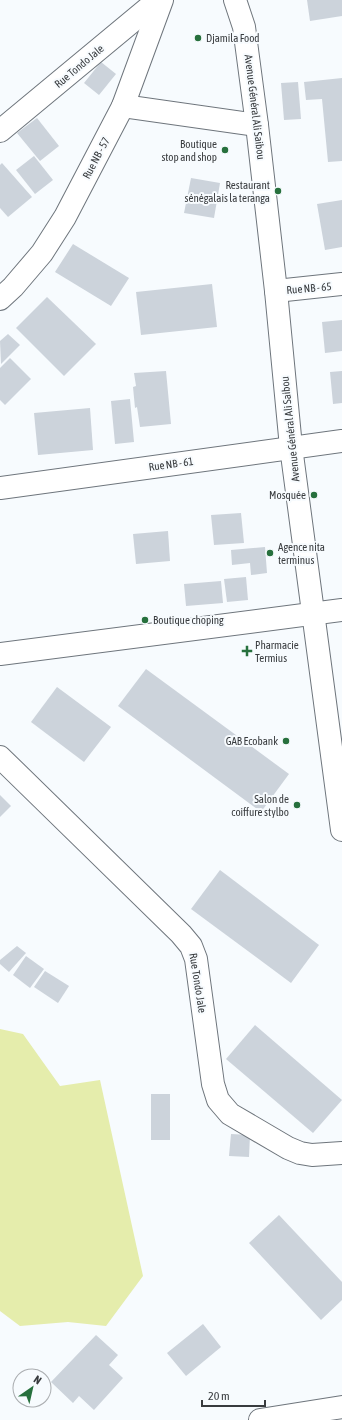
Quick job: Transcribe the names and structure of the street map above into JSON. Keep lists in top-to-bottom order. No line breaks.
{"streets":{"street":["Rue Tondo Jale","Avenue Général Ali Saibou","Rue NB - 57","Rue NB - 65","Rue NB - 61"]},"crossings":[["Avenue Général Ali Saibou","Rue NB - 65"],["Avenue Général Ali Saibou","Rue NB - 61"]],"places":{"other":["Djamila Food","Boutique stop and shop","Restaurant sénégalais la teranga","Mosquée","Agence nita terminus","Boutique choping","GAB Ecobank","Salon de coiffure stylbo"],"health":["Pharmacie Termius"]},"scale_bar":"20 m","north":"top right"}
